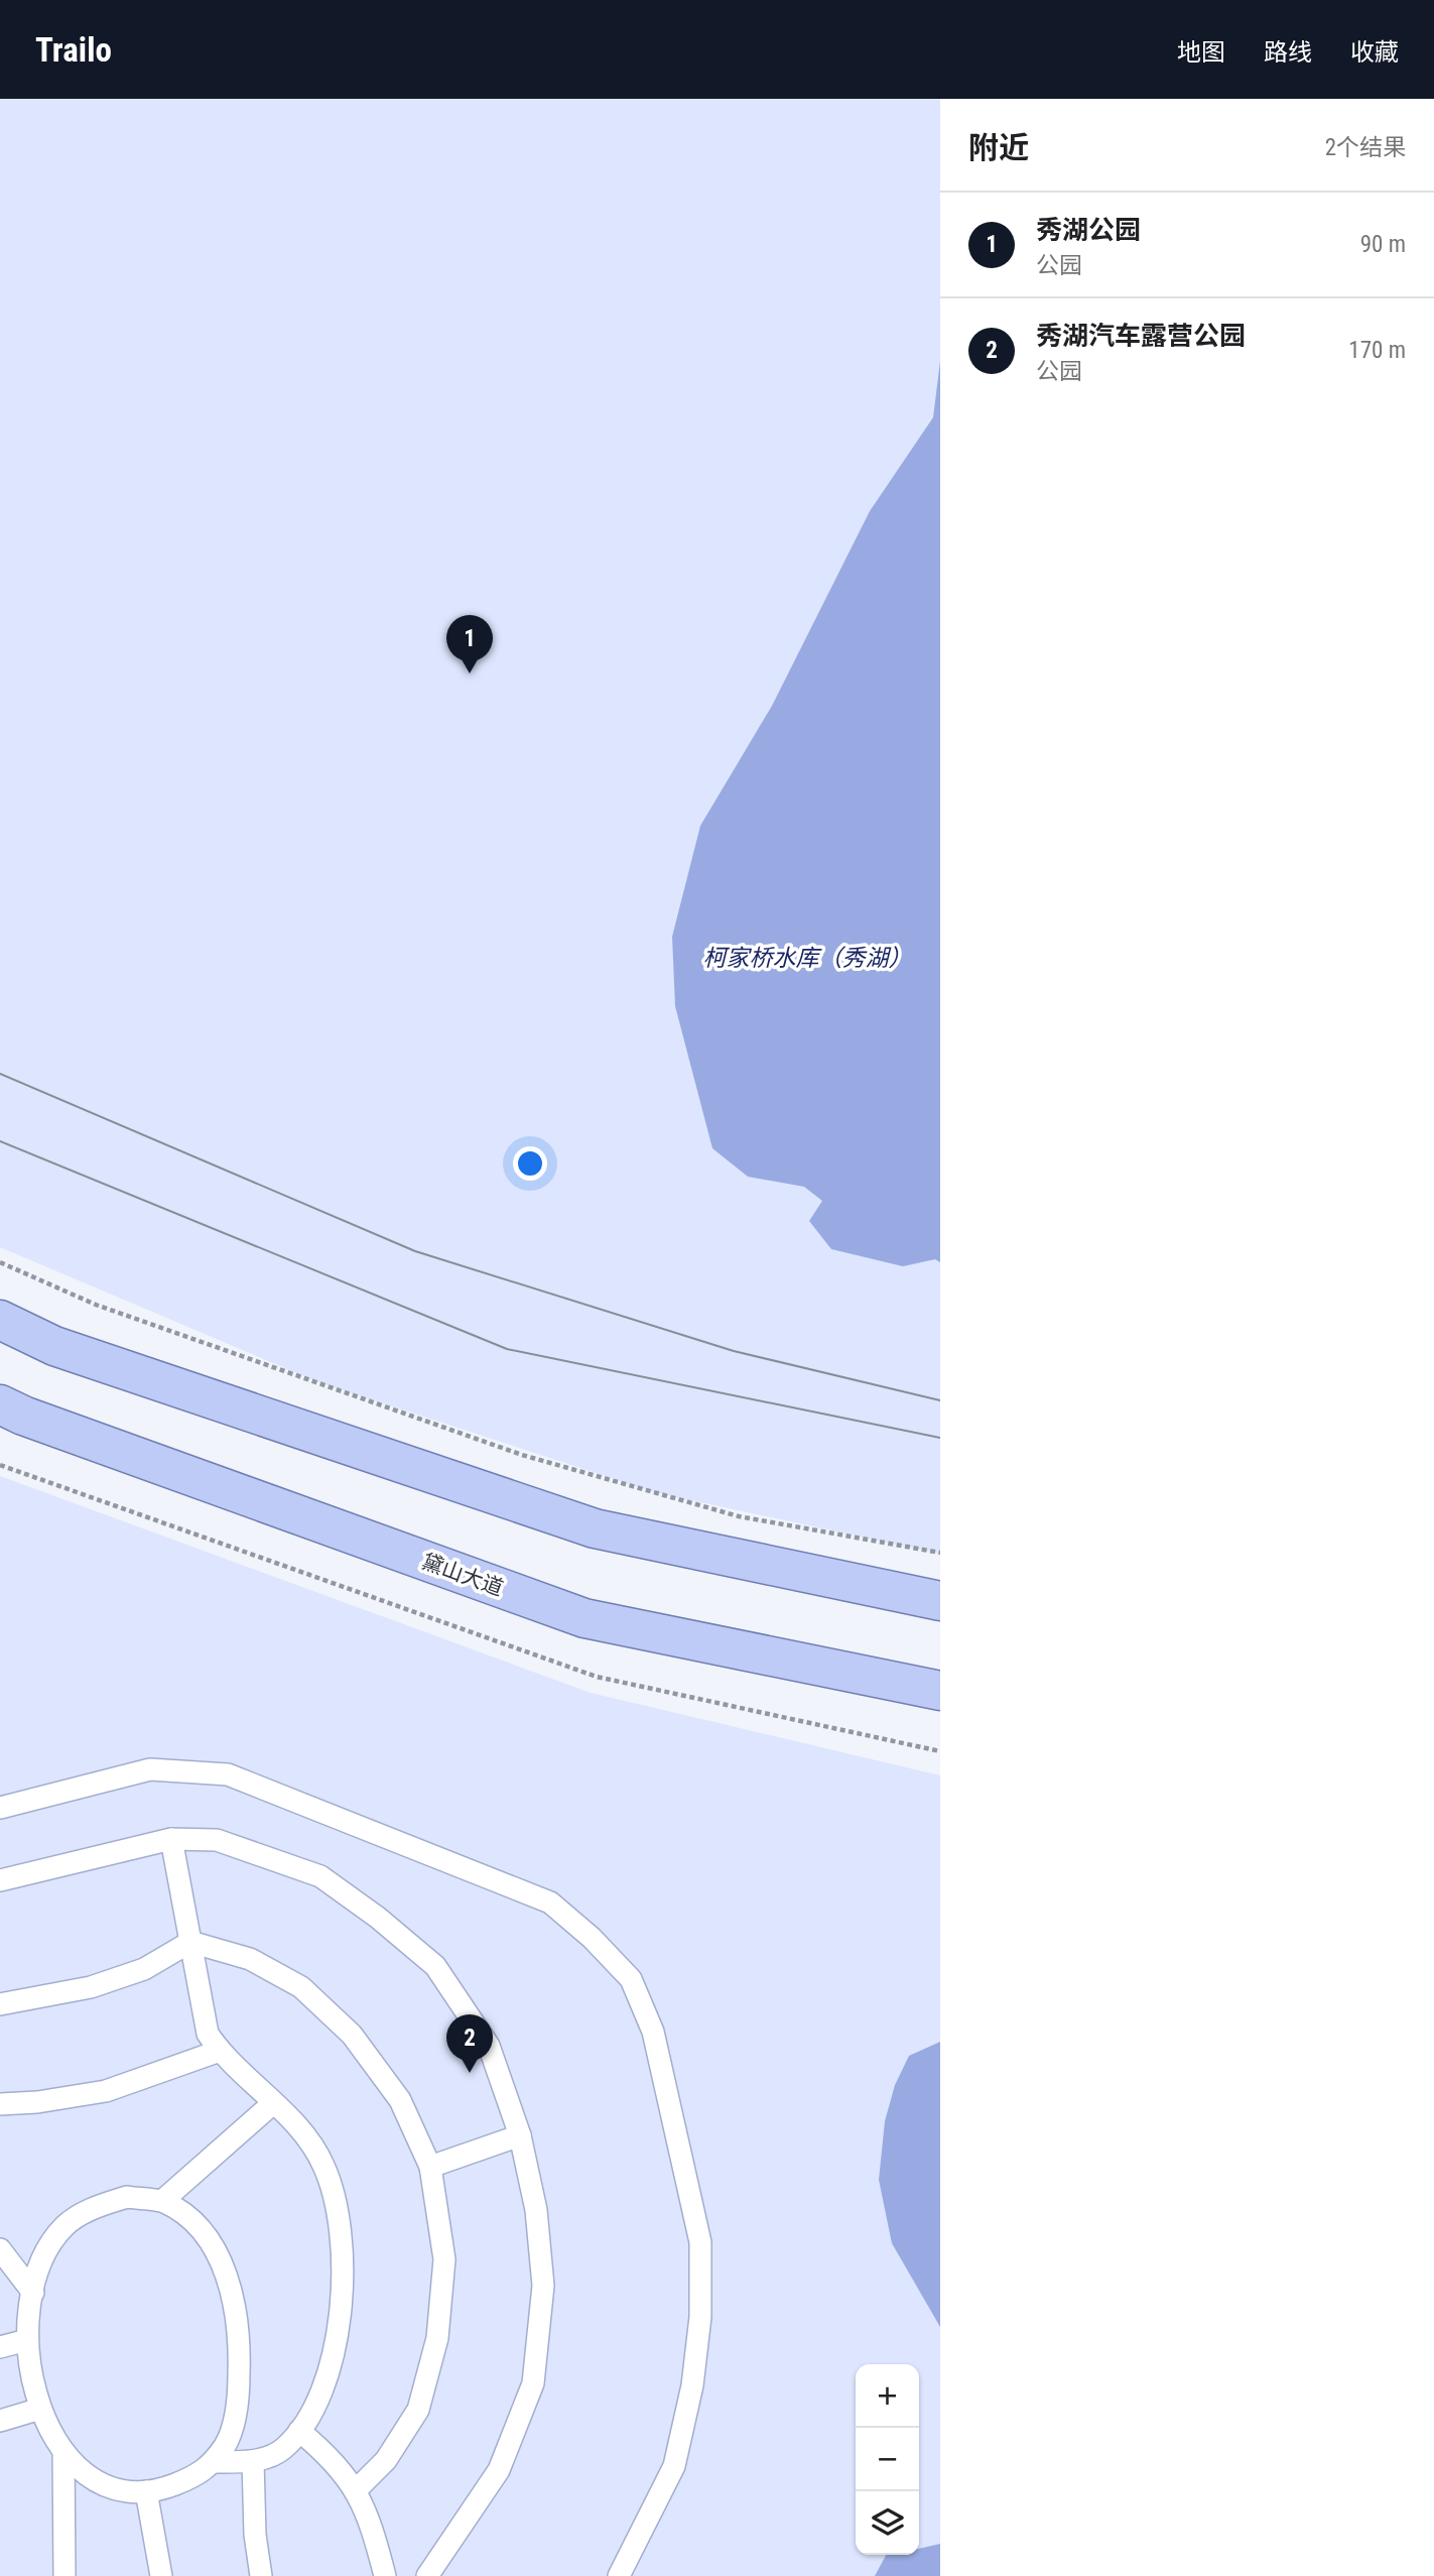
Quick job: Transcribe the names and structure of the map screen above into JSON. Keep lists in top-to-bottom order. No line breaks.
{"streets":{"main road":["黛山大道"]},"water":["柯家桥水库（秀湖）"],"page":{"header":"Trailo","nav":["地图","路线","收藏"],"heading":["附近","2个结果"],"list":[{"mark":"1","name":"秀湖公园","note":"公园","value":"90 m"},{"mark":"2","name":"秀湖汽车露营公园","note":"公园","value":"170 m"}],"pins":["1","2"],"map_buttons":["+","−"]}}
